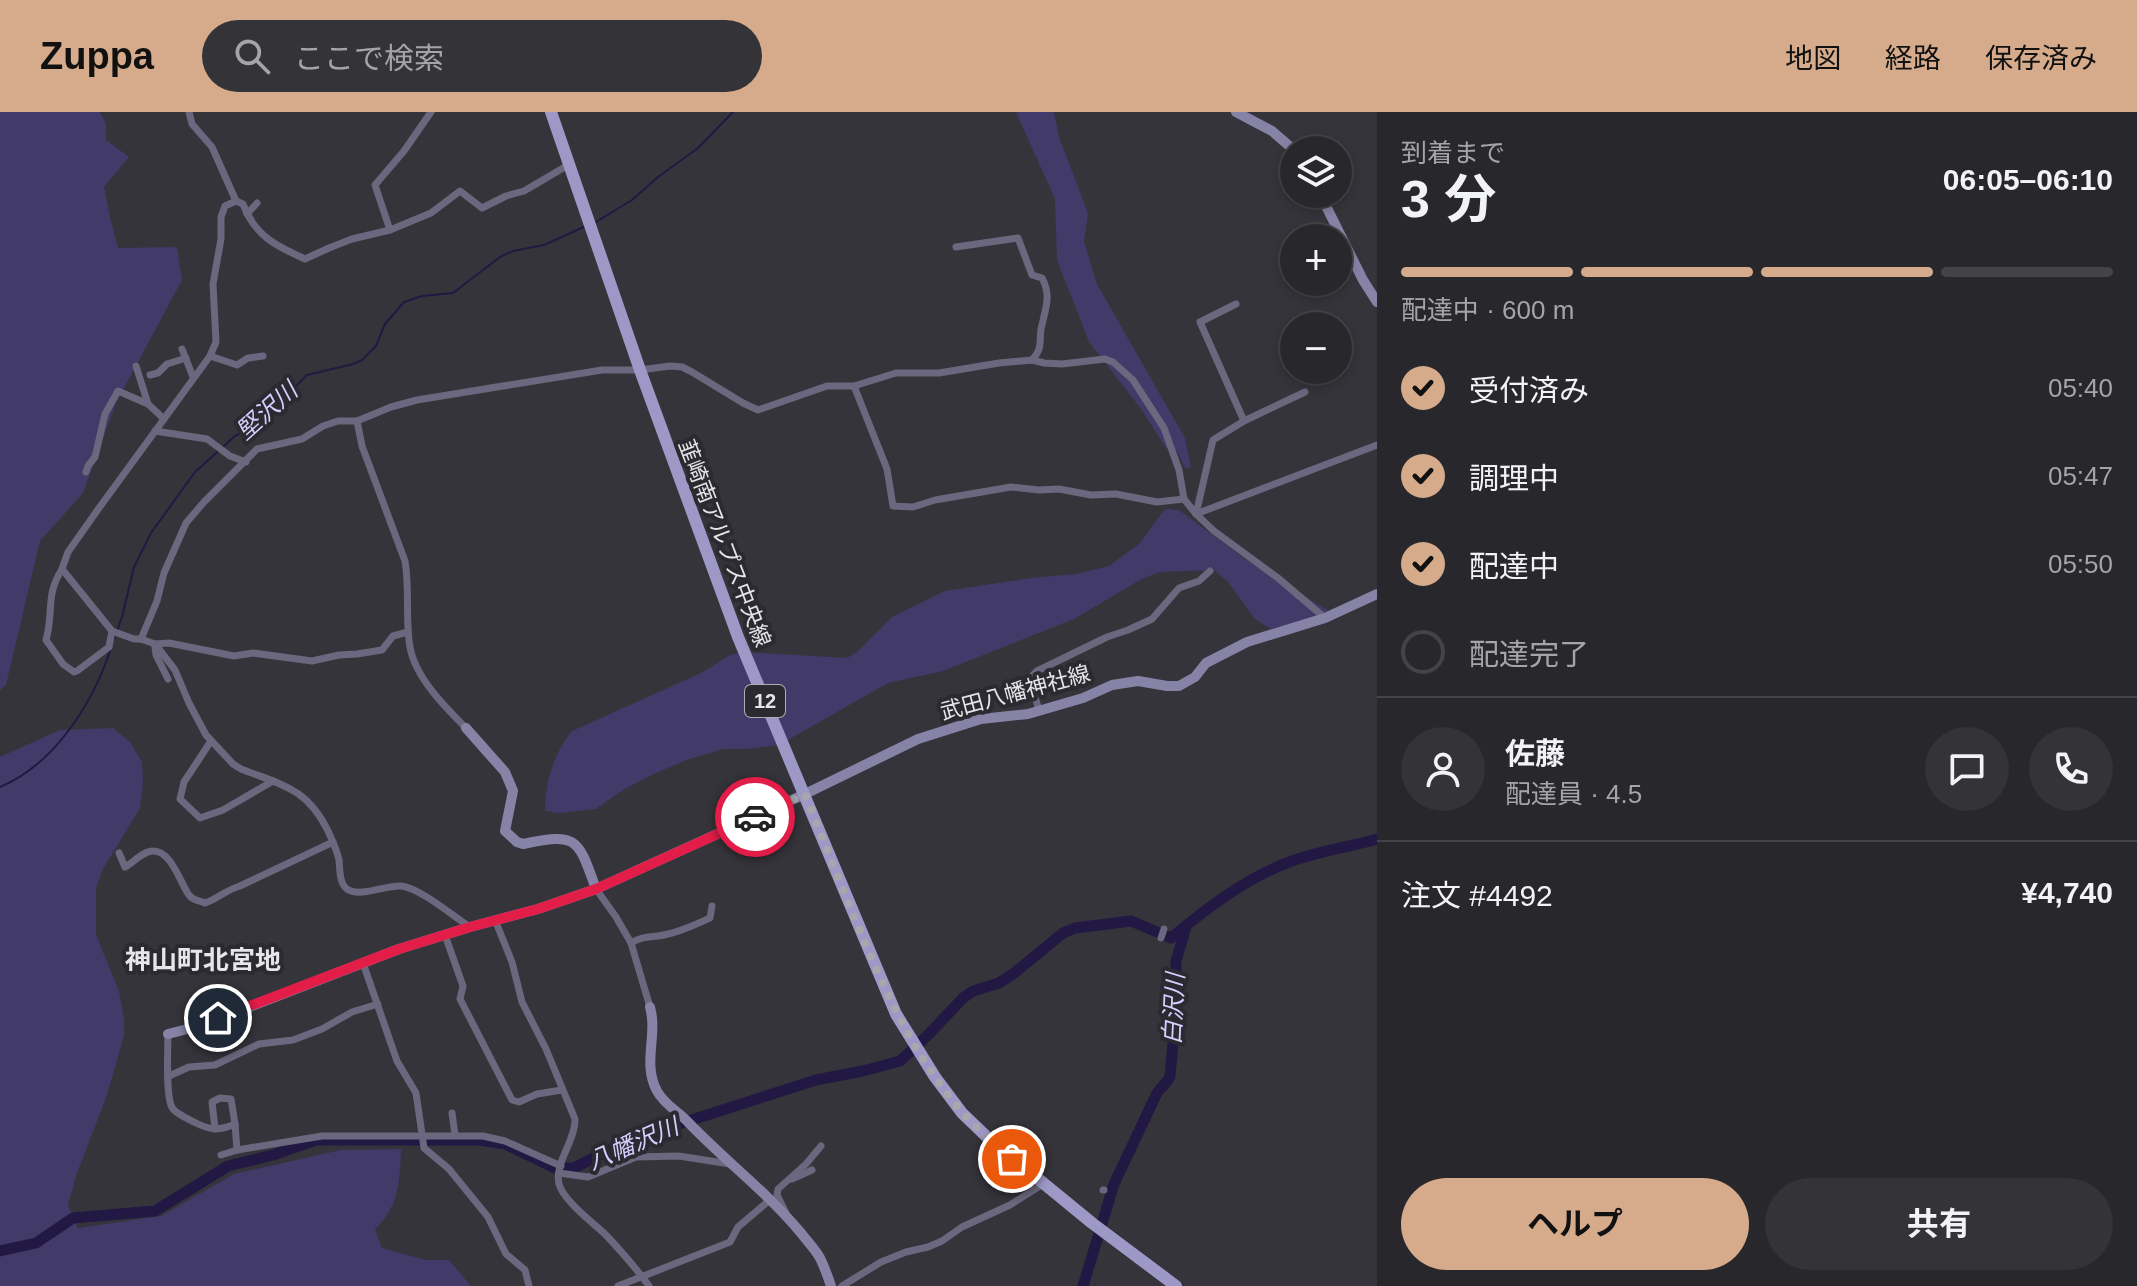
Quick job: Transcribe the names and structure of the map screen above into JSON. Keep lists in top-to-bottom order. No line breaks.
{"streets":{"main road":["韮崎南アルプス中央線","武田八幡神社線","12"]},"crossings":[["韮崎南アルプス中央線","武田八幡神社線"]],"districts":["神山町北宮地"],"water":["堅沢川","白沢川","八幡沢川"],"page":{"header":"Zuppa","search":"ここで検索","nav":["地図","経路","保存済み"],"heading":["3 分","到着まで","06:05–06:10"],"panel":["佐藤","配達員 · 4.5","注文 #4492","¥4,740"],"map_buttons":["+","−"],"bar":"配達中 · 600 m","list":[["受付済み","05:40"],["調理中","05:47"],["配達中","05:50"],"配達完了"],"buttons":["ヘルプ","共有"]}}
